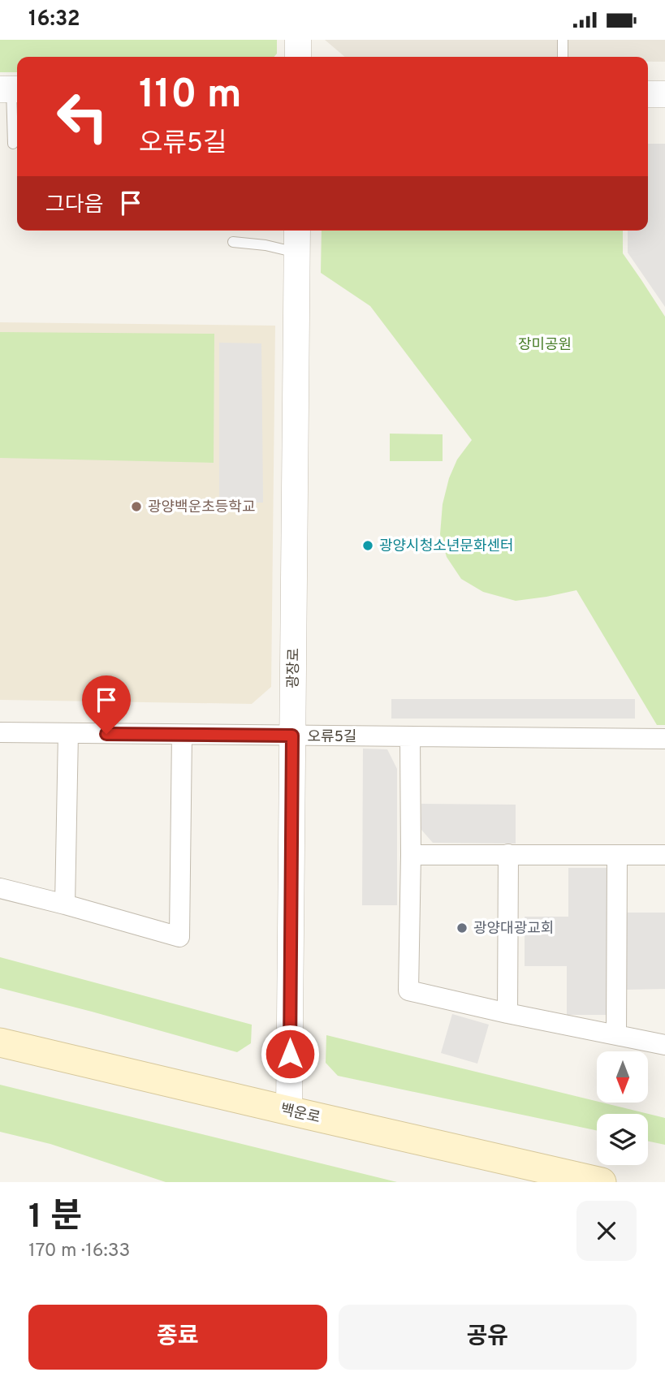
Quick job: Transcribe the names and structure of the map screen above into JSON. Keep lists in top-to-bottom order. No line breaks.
{"streets":{"main road":["백운로"],"street":["광장로","오류5길"]},"crossings":[["광장로","오류5길"],["광장로","백운로"]],"parks":["장미공원"],"places":["광양백운초등학교","광양시청소년문화센터","광양대광교회"],"north":"bottom","page":{"status":"16:32","turn":["110 m","오류5길"],"then":"그다음","heading":["1 분","170 m · 16:33"],"buttons":["종료","공유"]}}
